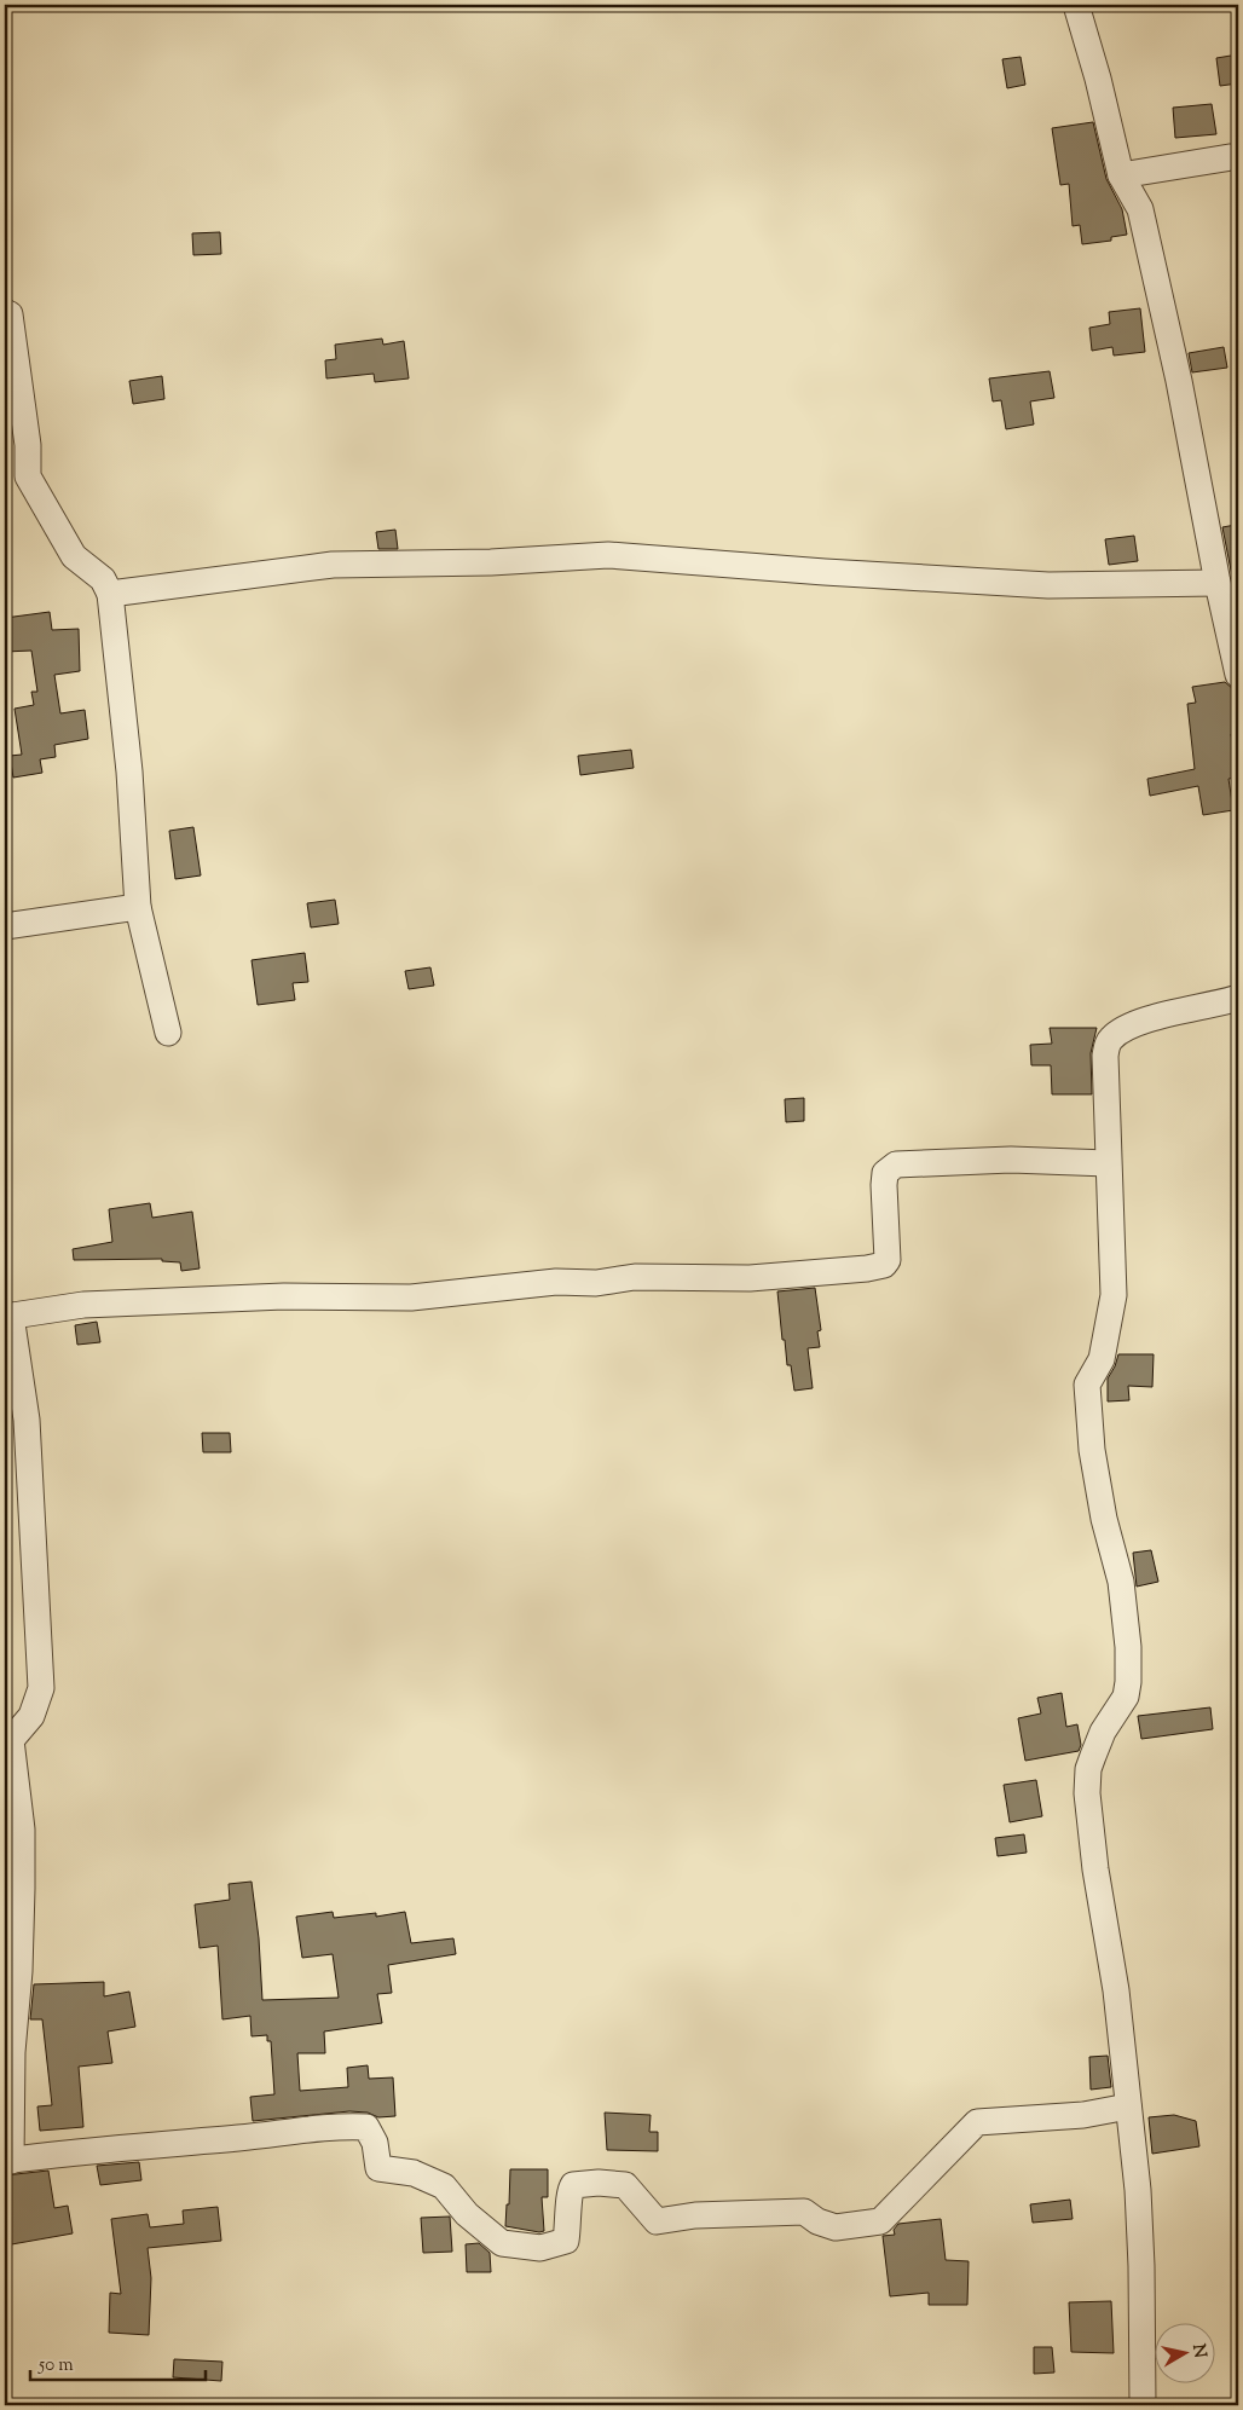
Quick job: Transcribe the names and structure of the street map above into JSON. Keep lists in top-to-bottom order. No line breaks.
{"scale_bar":"50 m","north":"right"}
